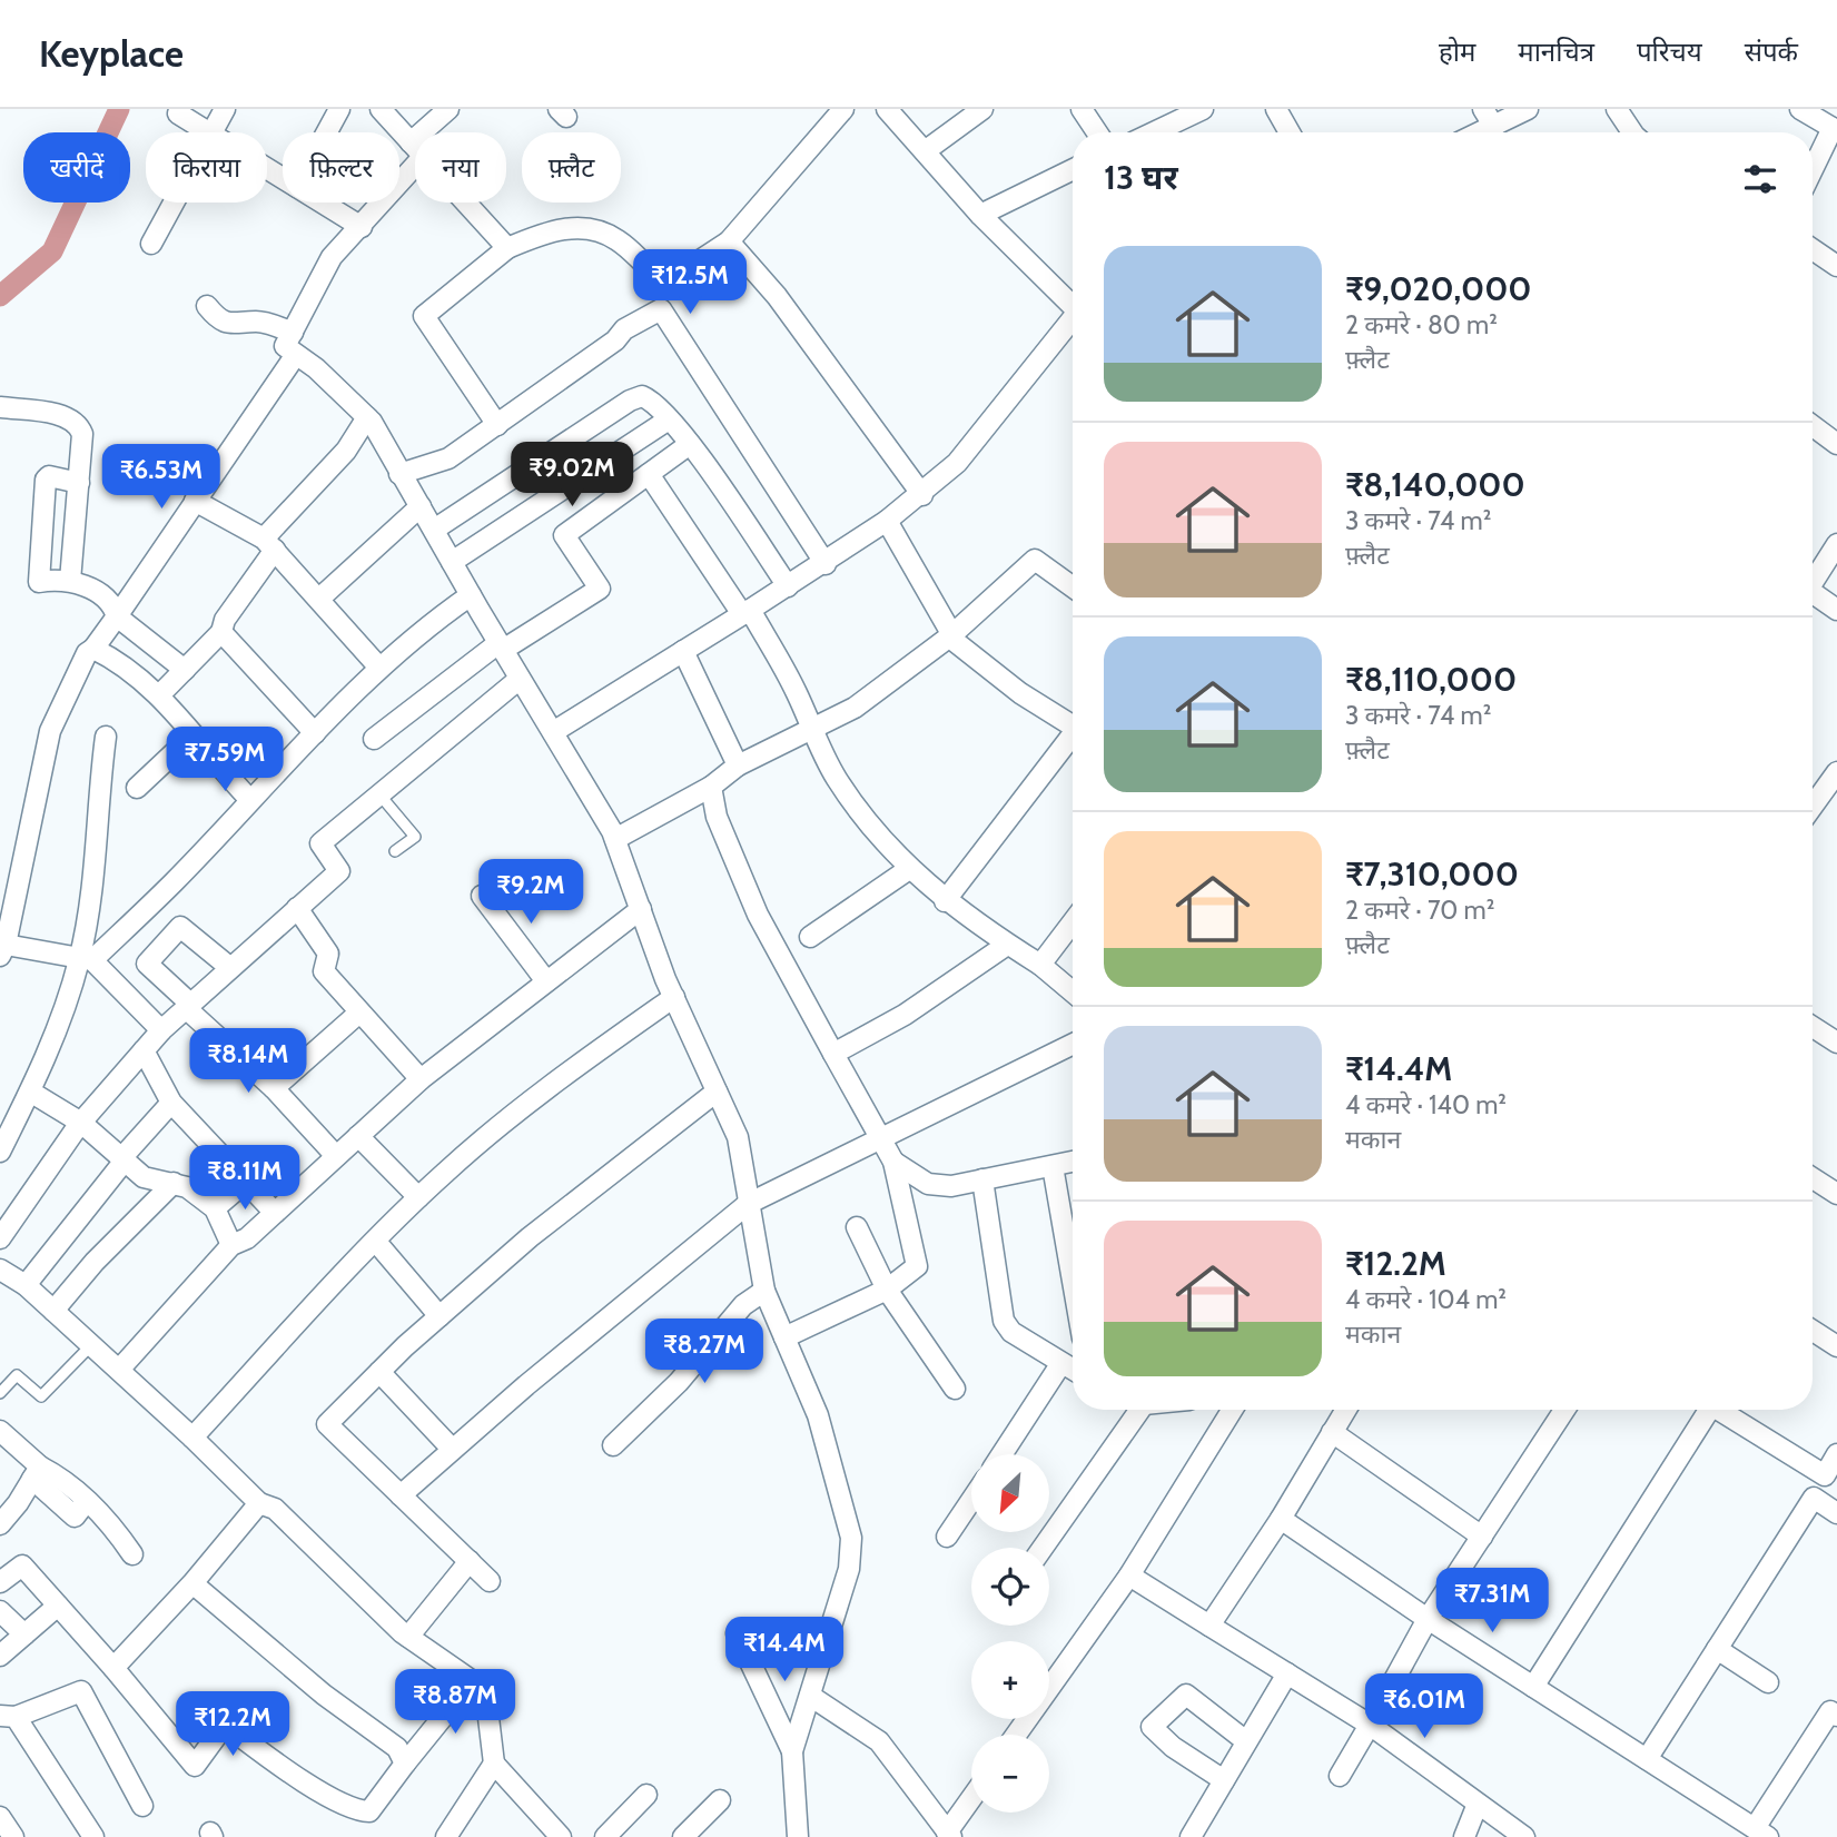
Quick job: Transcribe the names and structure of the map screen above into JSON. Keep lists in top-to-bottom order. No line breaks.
{"north":"bottom left","page":{"header":"Keyplace","nav":["होम","मानचित्र","परिचय","संपर्क"],"chip":["खरीदें","किराया","फ़िल्टर","नया","फ़्लैट"],"heading":"13 घर","list":[{"name":"₹9,020,000","note":"2 कमरे · 80 m² · फ़्लैट"},{"name":"₹8,140,000","note":"3 कमरे · 74 m² · फ़्लैट"},{"name":"₹8,110,000","note":"3 कमरे · 74 m² · फ़्लैट"},{"name":"₹7,310,000","note":"2 कमरे · 70 m² · फ़्लैट"},{"name":"₹14.4M","note":"4 कमरे · 140 m² · मकान"},{"name":"₹12.2M","note":"4 कमरे · 104 m² · मकान"}],"price":["₹12.5M","₹9.02M","₹6.53M","₹7.59M","₹9.2M","₹8.14M","₹8.11M","₹8.27M","₹7.31M","₹14.4M","₹8.87M","₹6.01M","₹12.2M"],"map_buttons":["+","−"]}}
